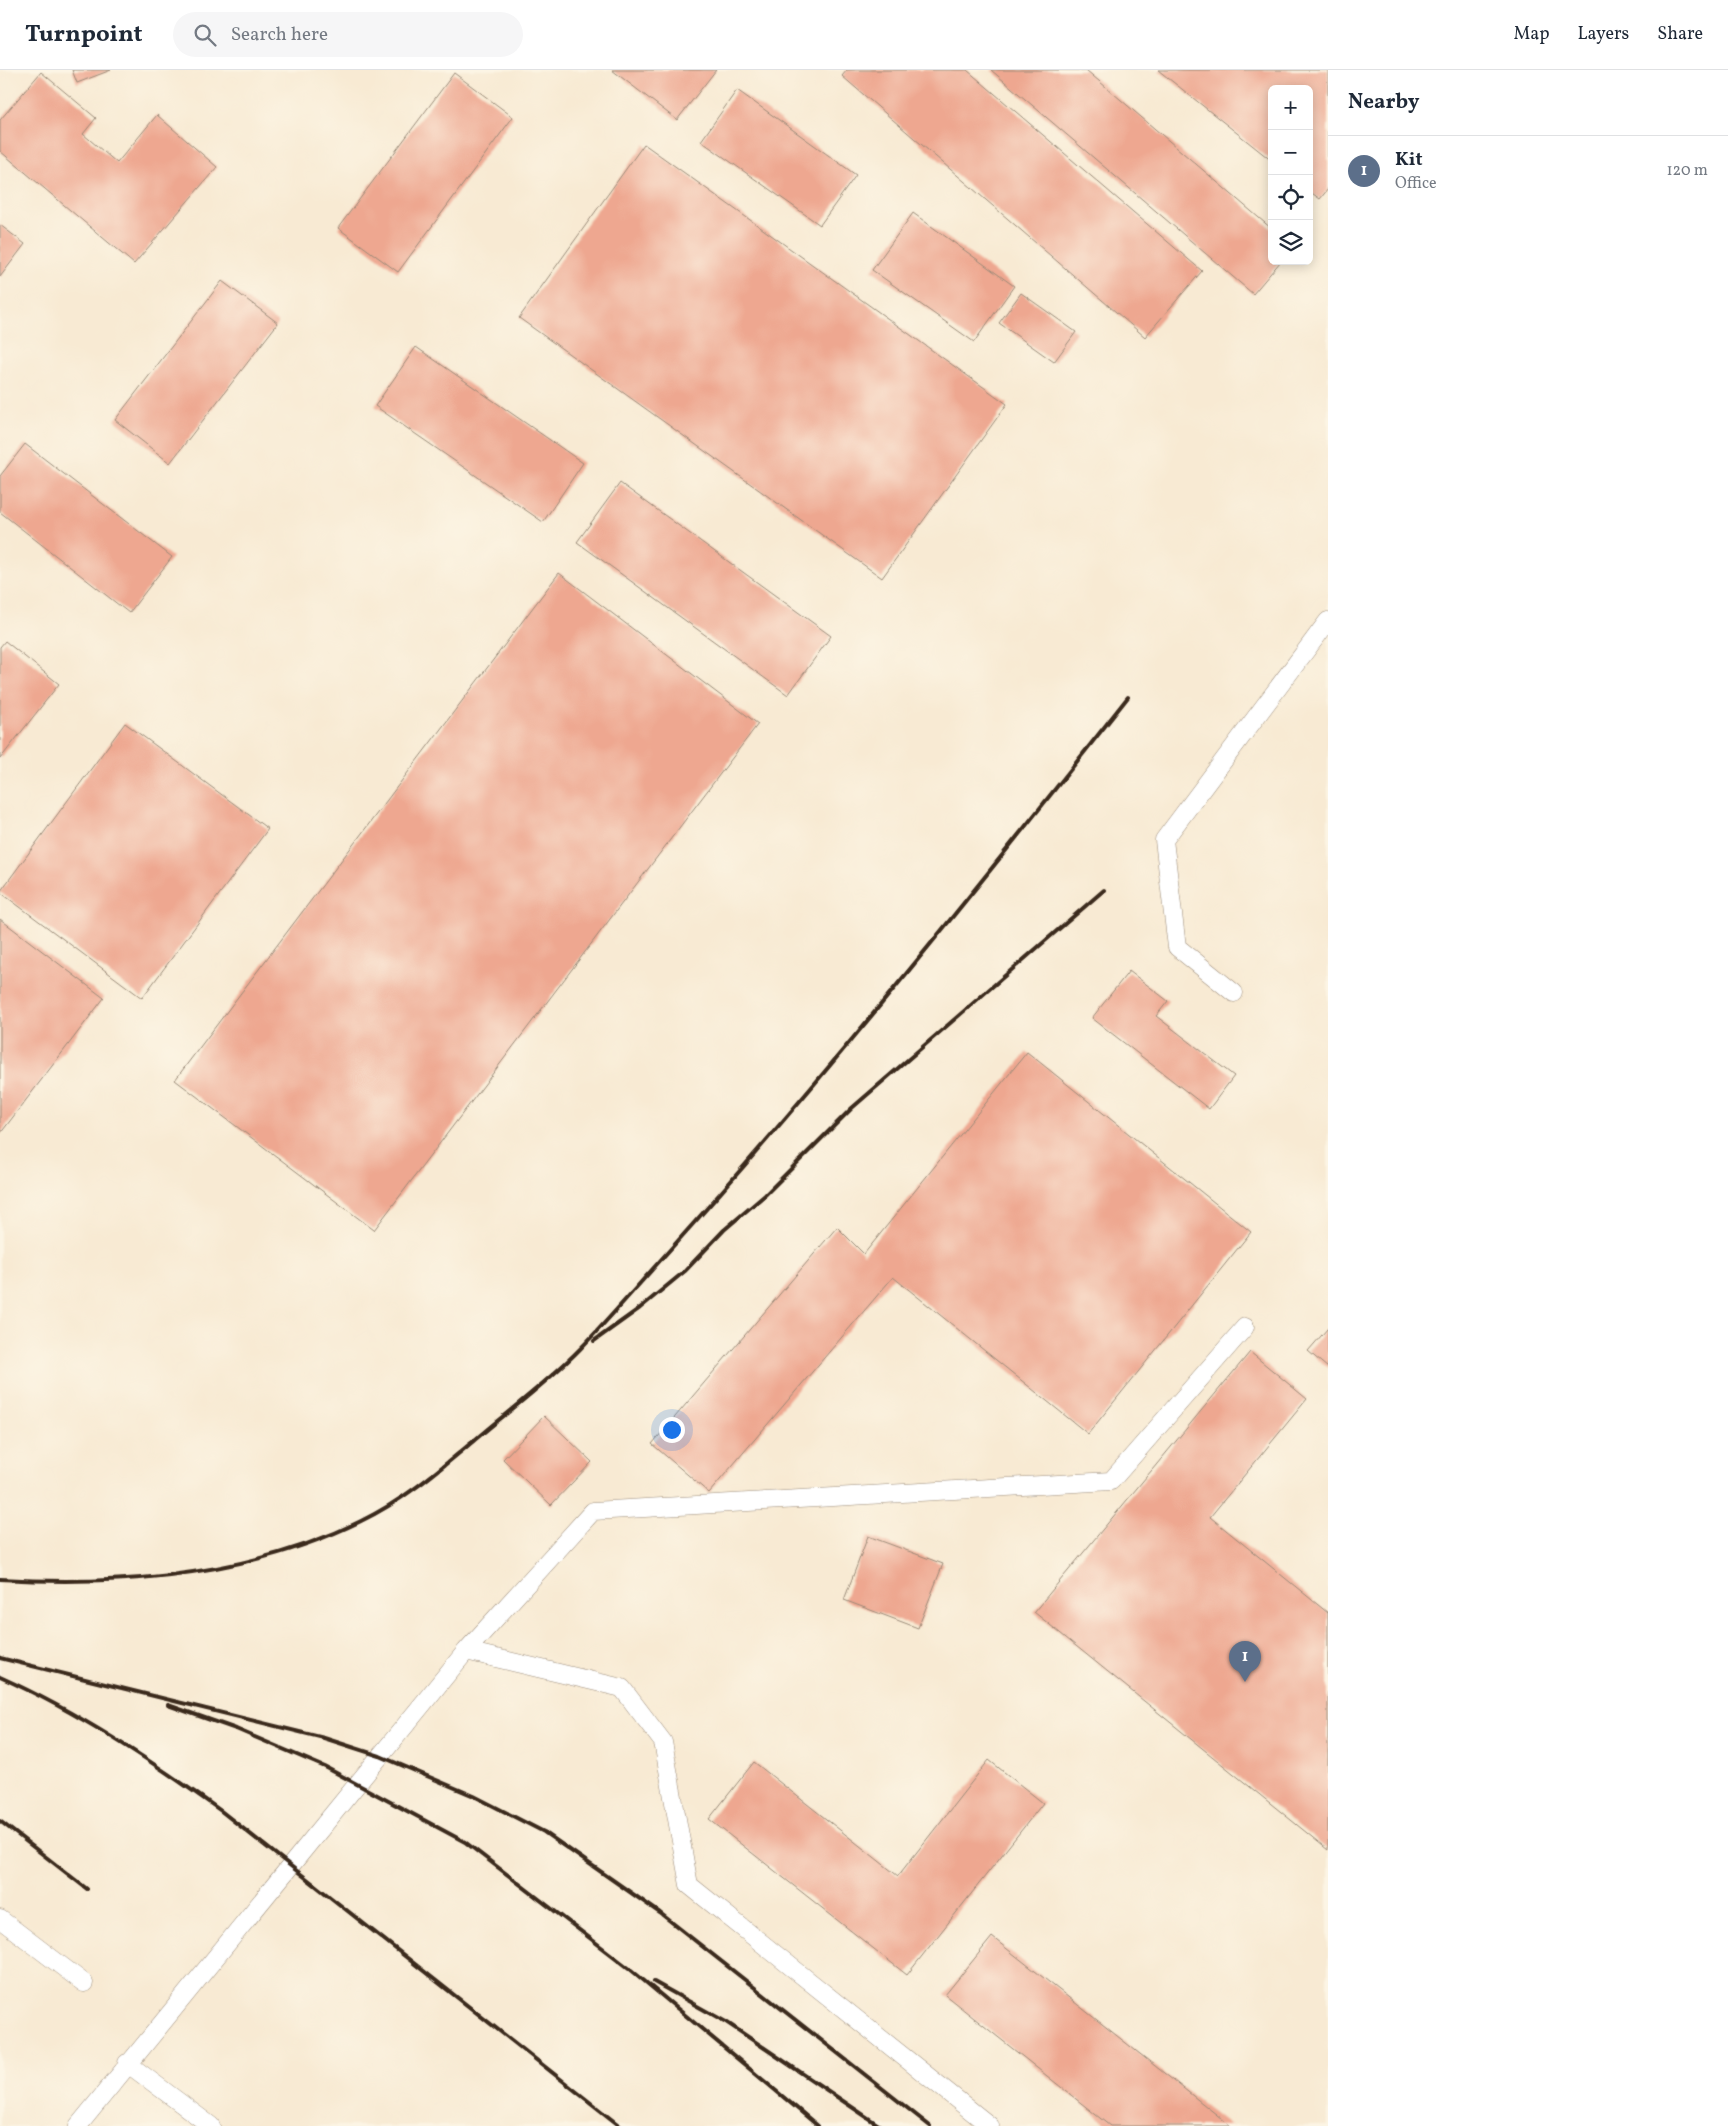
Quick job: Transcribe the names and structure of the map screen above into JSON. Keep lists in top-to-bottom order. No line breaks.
{"page":{"header":"Turnpoint","search":"Search here","nav":["Map","Layers","Share"],"heading":"Nearby","map_buttons":["+","−"],"list":[{"mark":"1","name":"Kit","note":"Office","value":"120 m"}],"pins":"1"}}
